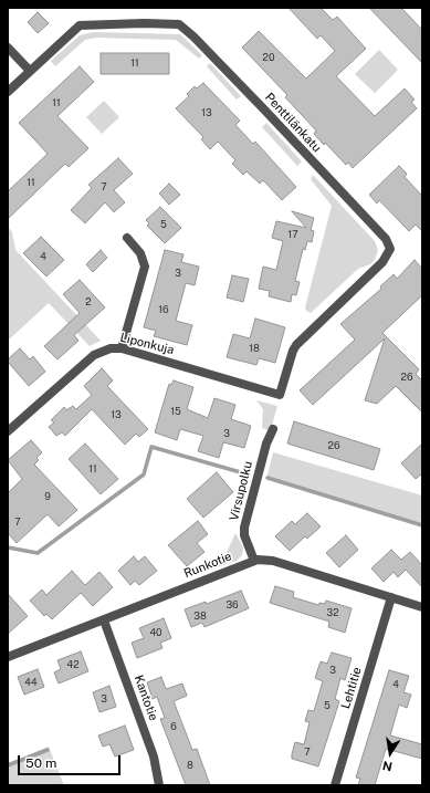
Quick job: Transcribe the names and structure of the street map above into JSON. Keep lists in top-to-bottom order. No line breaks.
{"streets":{"street":["Penttilänkatu","Liponkuja","Virsupolku","Runkotie","Lehtitie","Kantotie"]},"crossings":[["Penttilänkatu","Liponkuja"],["Virsupolku","Runkotie"],["Runkotie","Lehtitie"],["Runkotie","Kantotie"]],"house_numbers":["20","11","11","13","11","7","5","17","4","3","2","16","18","26","15","13","3","26","11","9","7","36","32","38","40","42","3","44","4","3","5","6","7","8"],"scale_bar":"50 m","north":"bottom"}
